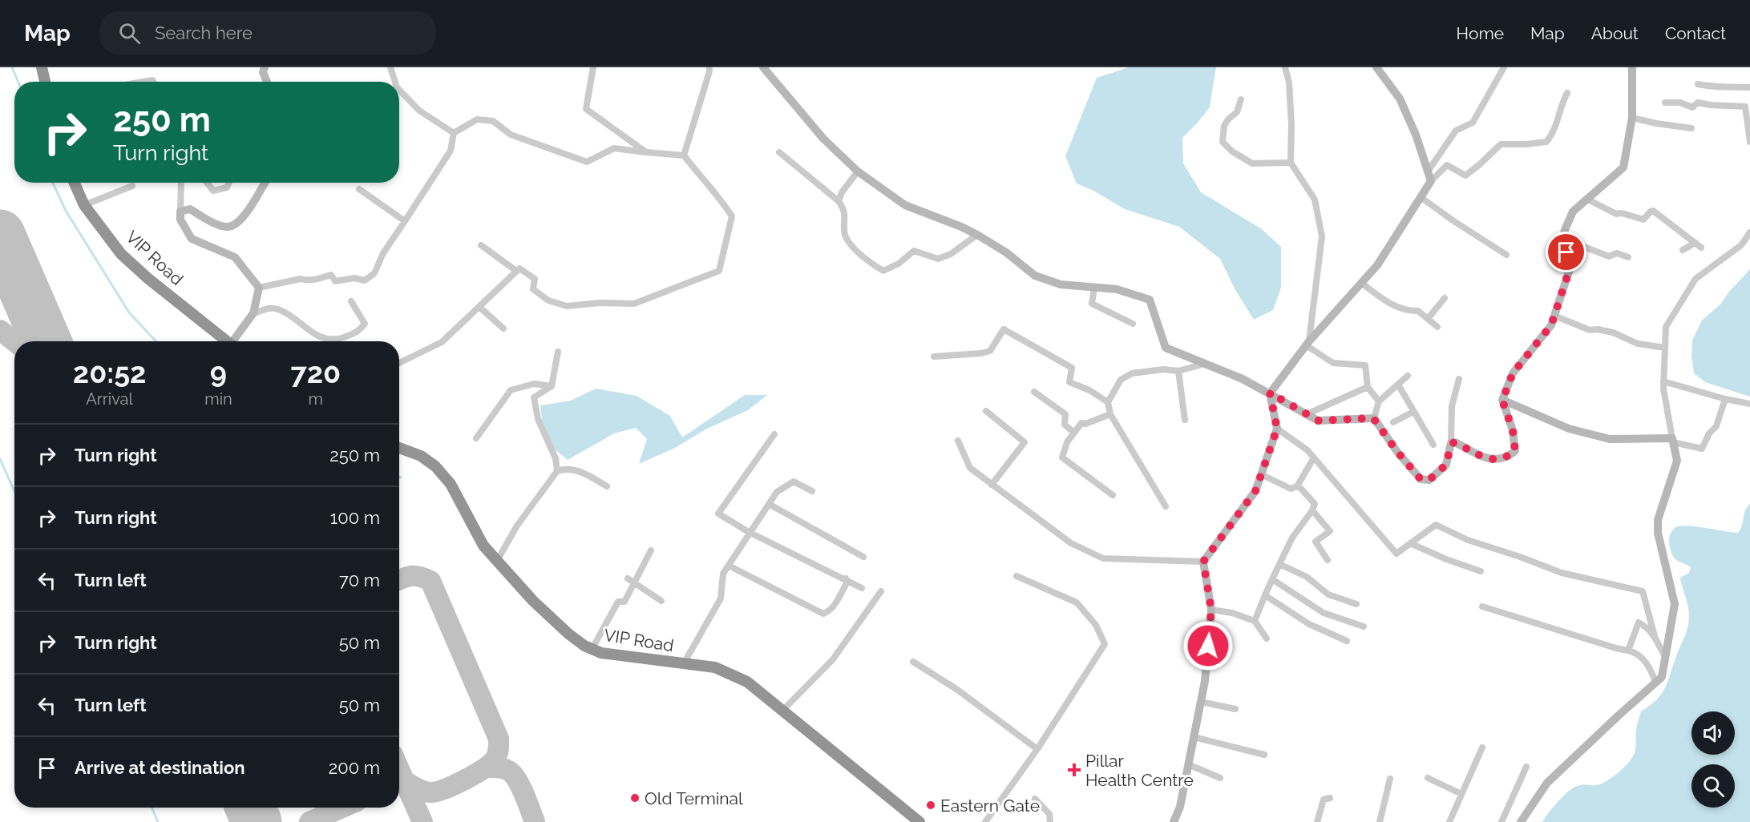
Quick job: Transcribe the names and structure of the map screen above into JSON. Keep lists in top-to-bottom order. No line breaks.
{"streets":{"highway":["VIP Road"]},"places":{"health":["Pillar Health Centre"],"other":["Old Terminal","Eastern Gate"]},"page":{"header":"Map","search":"Search here","nav":["Home","Map","About","Contact"],"turn":["250 m","Turn right"],"eta":["20:52","Arrival","9","min","720","m"],"list":[{"name":"Turn right","value":"250 m"},{"name":"Turn right","value":"100 m"},{"name":"Turn left","value":"70 m"},{"name":"Turn right","value":"50 m"},{"name":"Turn left","value":"50 m"},{"name":"Arrive at destination","value":"200 m"}]}}
